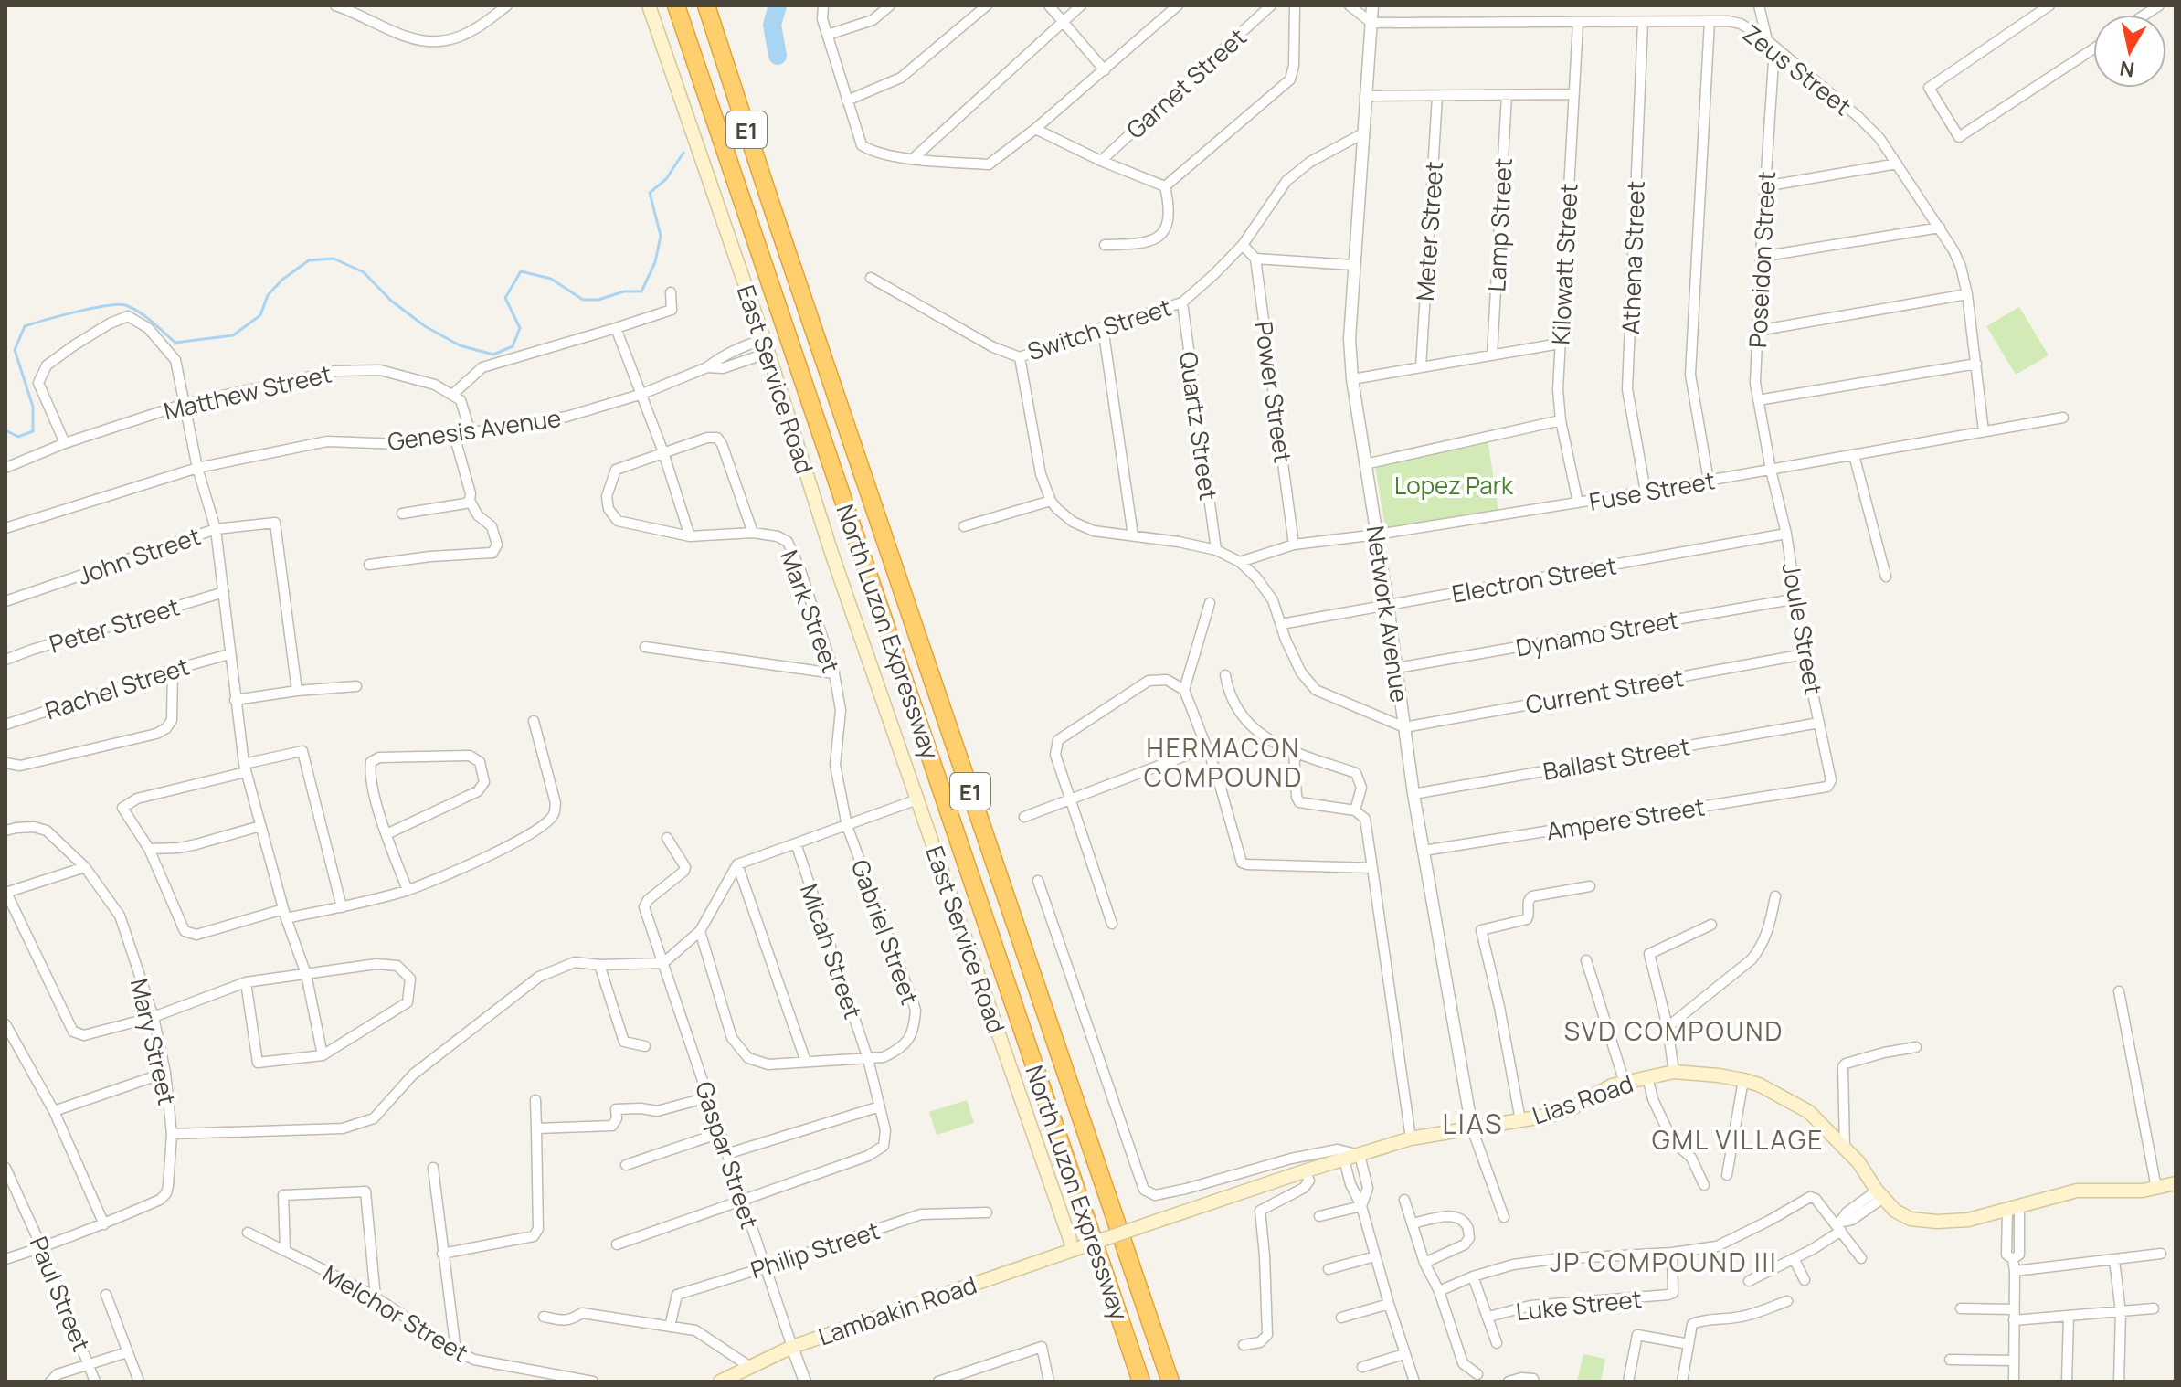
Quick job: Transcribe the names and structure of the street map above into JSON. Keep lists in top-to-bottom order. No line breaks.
{"streets":{"highway":["E1","North Luzon Expressway"],"main road":["East Service Road","Lias Road","Lambakin Road"],"street":["Zeus Street","Garnet Street","Lamp Street","Meter Street","Athena Street","Poseidon Street","Kilowatt Street","Switch Street","Matthew Street","Power Street","Quartz Street","Genesis Avenue","Fuse Street","John Street","Electron Street","Mark Street","Network Avenue","Peter Street","Joule Street","Dynamo Street","Rachel Street","Current Street","Ballast Street","Ampere Street","Gabriel Street","Micah Street","Mary Street","Gaspar Street","Philip Street","Paul Street","Luke Street","Melchor Street"]},"crossings":[["Zeus Street","Athena Street"],["Zeus Street","Poseidon Street"],["Zeus Street","Kilowatt Street"],["Zeus Street","Fuse Street"],["Zeus Street","Network Avenue"],["Athena Street","Fuse Street"],["Poseidon Street","Fuse Street"],["Poseidon Street","Joule Street"],["Kilowatt Street","Fuse Street"],["Switch Street","Quartz Street"],["Switch Street","Network Avenue"],["East Service Road","Genesis Avenue"],["East Service Road","Lias Road"],["East Service Road","Lambakin Road"],["Power Street","Fuse Street"],["Fuse Street","Network Avenue"],["Fuse Street","Joule Street"],["Electron Street","Network Avenue"],["Electron Street","Joule Street"],["Mark Street","Gabriel Street"],["Network Avenue","Dynamo Street"],["Network Avenue","Current Street"],["Network Avenue","Ballast Street"],["Network Avenue","Ampere Street"],["Network Avenue","Lias Road"],["Joule Street","Dynamo Street"],["Joule Street","Current Street"],["Joule Street","Ballast Street"],["Joule Street","Ampere Street"],["Gabriel Street","Micah Street"],["Micah Street","Gaspar Street"],["Mary Street","Paul Street"],["Lias Road","Lambakin Road"],["Gaspar Street","Philip Street"],["Gaspar Street","Lambakin Road"]],"districts":["HERMACON COMPOUND","SVD COMPOUND","LIAS","GML VILLAGE","JP COMPOUND III"],"parks":["Lopez Park"],"north":"bottom"}
